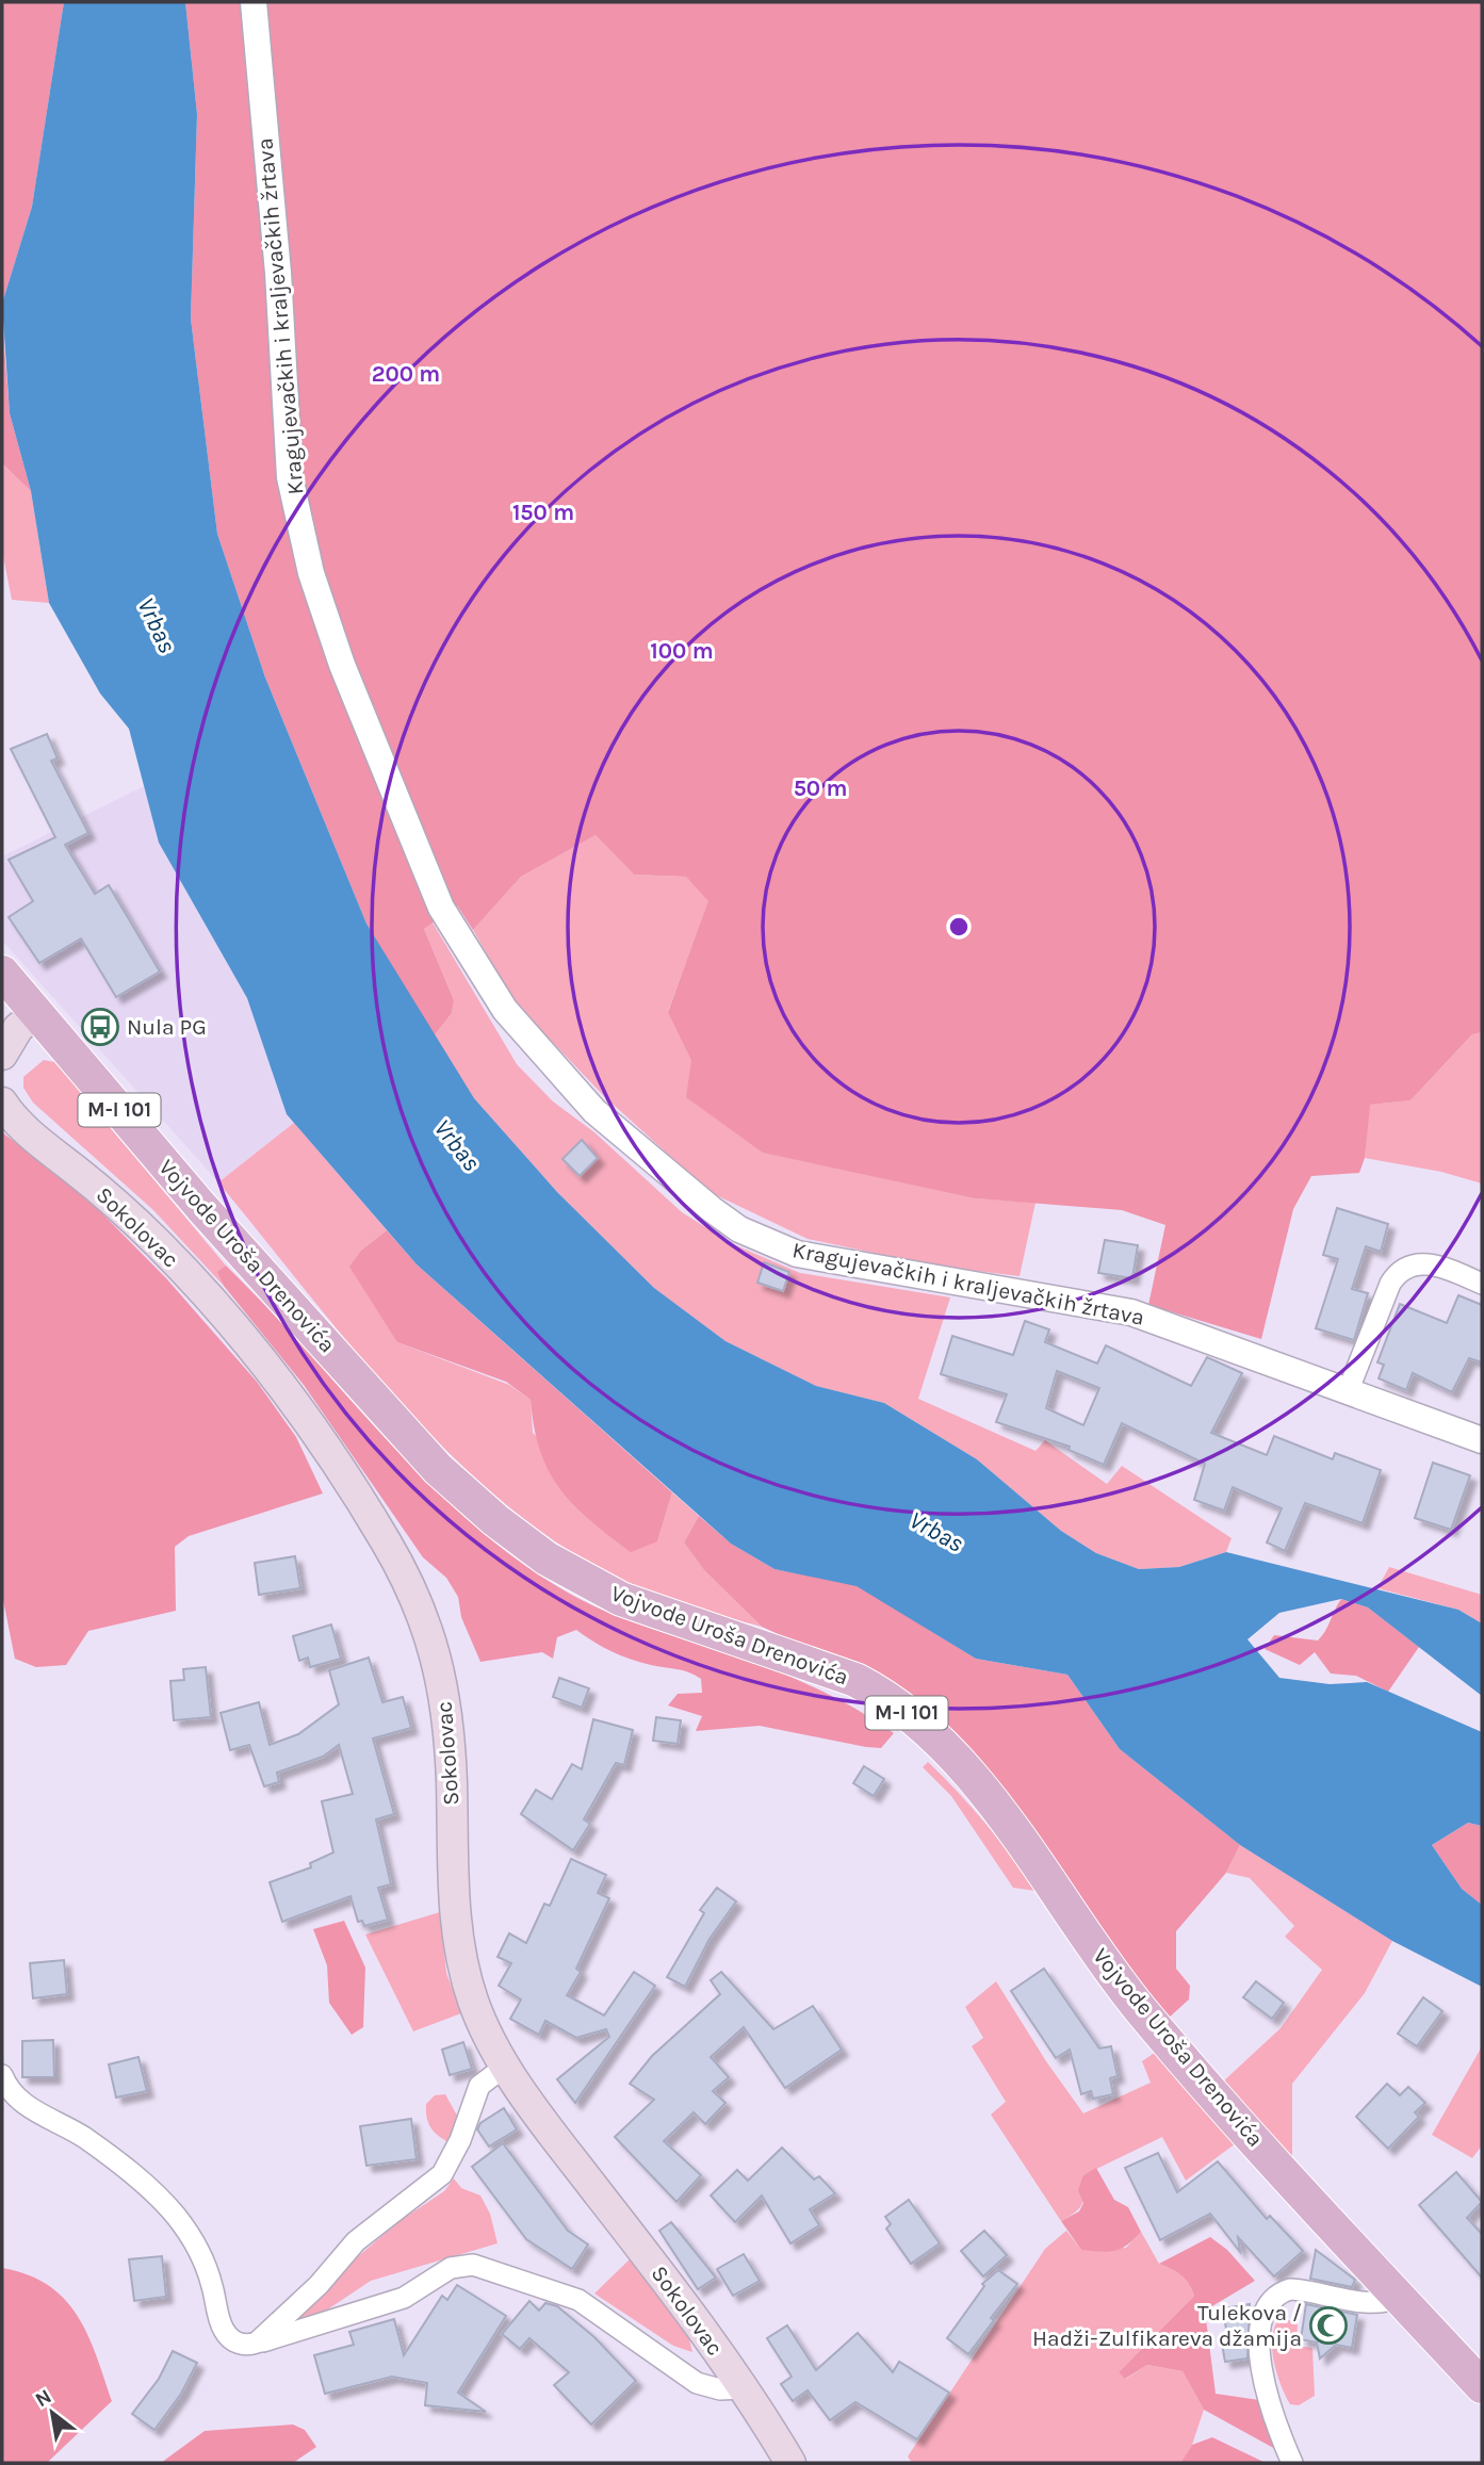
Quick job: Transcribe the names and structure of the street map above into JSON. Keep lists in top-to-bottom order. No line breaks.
{"streets":{"main road":["M-I 101","Sokolovac","Vojvode Uroša Drenovića"],"street":["Kragujevačkih i kraljevačkih žrtava"]},"crossings":[["M-I 101","Vojvode Uroša Drenovića"]],"water":["Vrbas"],"places":{"bus stop":["Nula PG"],"mosque":["Tulekova / Hadži-Zulfikareva džamija"]},"north":"top left","rings":["200 m","150 m","100 m","50 m"]}
